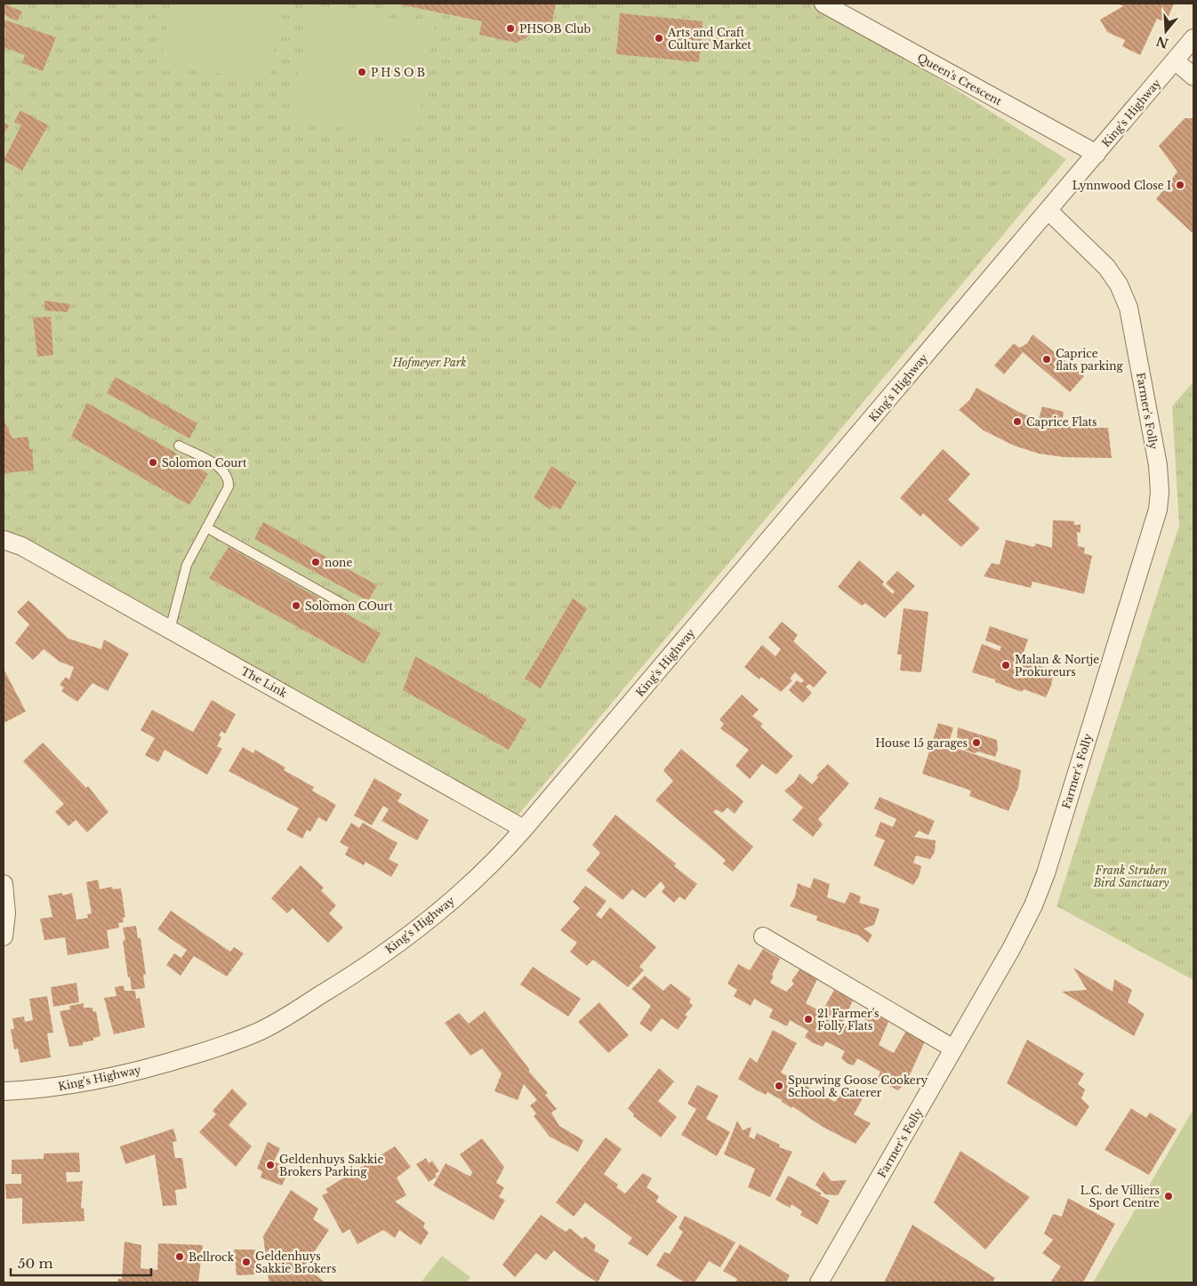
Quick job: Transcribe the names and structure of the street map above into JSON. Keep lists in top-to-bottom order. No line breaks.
{"streets":{"street":["Queen's Crescent","King's Highway","Farmer's Folly","The Link"]},"crossings":[["Queen's Crescent","King's Highway"],["King's Highway","Farmer's Folly"],["King's Highway","The Link"]],"parks":["Hofmeyer Park","Frank Struben Bird Sanctuary"],"places":["PHSOB Club","Arts and Craft Culture Market","P H S O B","Lynnwood Close I","Caprice flats parking","Caprice Flats","Solomon Court","none","Solomon COurt","Malan & Nortje Prokureurs","House 15 garages","21 Farmer's Folly Flats","Spurwing Goose Cookery School & Caterer","Geldenhuys Sakkie Brokers Parking","L.C. de Villiers Sport Centre","Bellrock","Geldenhuys Sakkie Brokers"],"scale_bar":"50 m","north":"bottom"}
